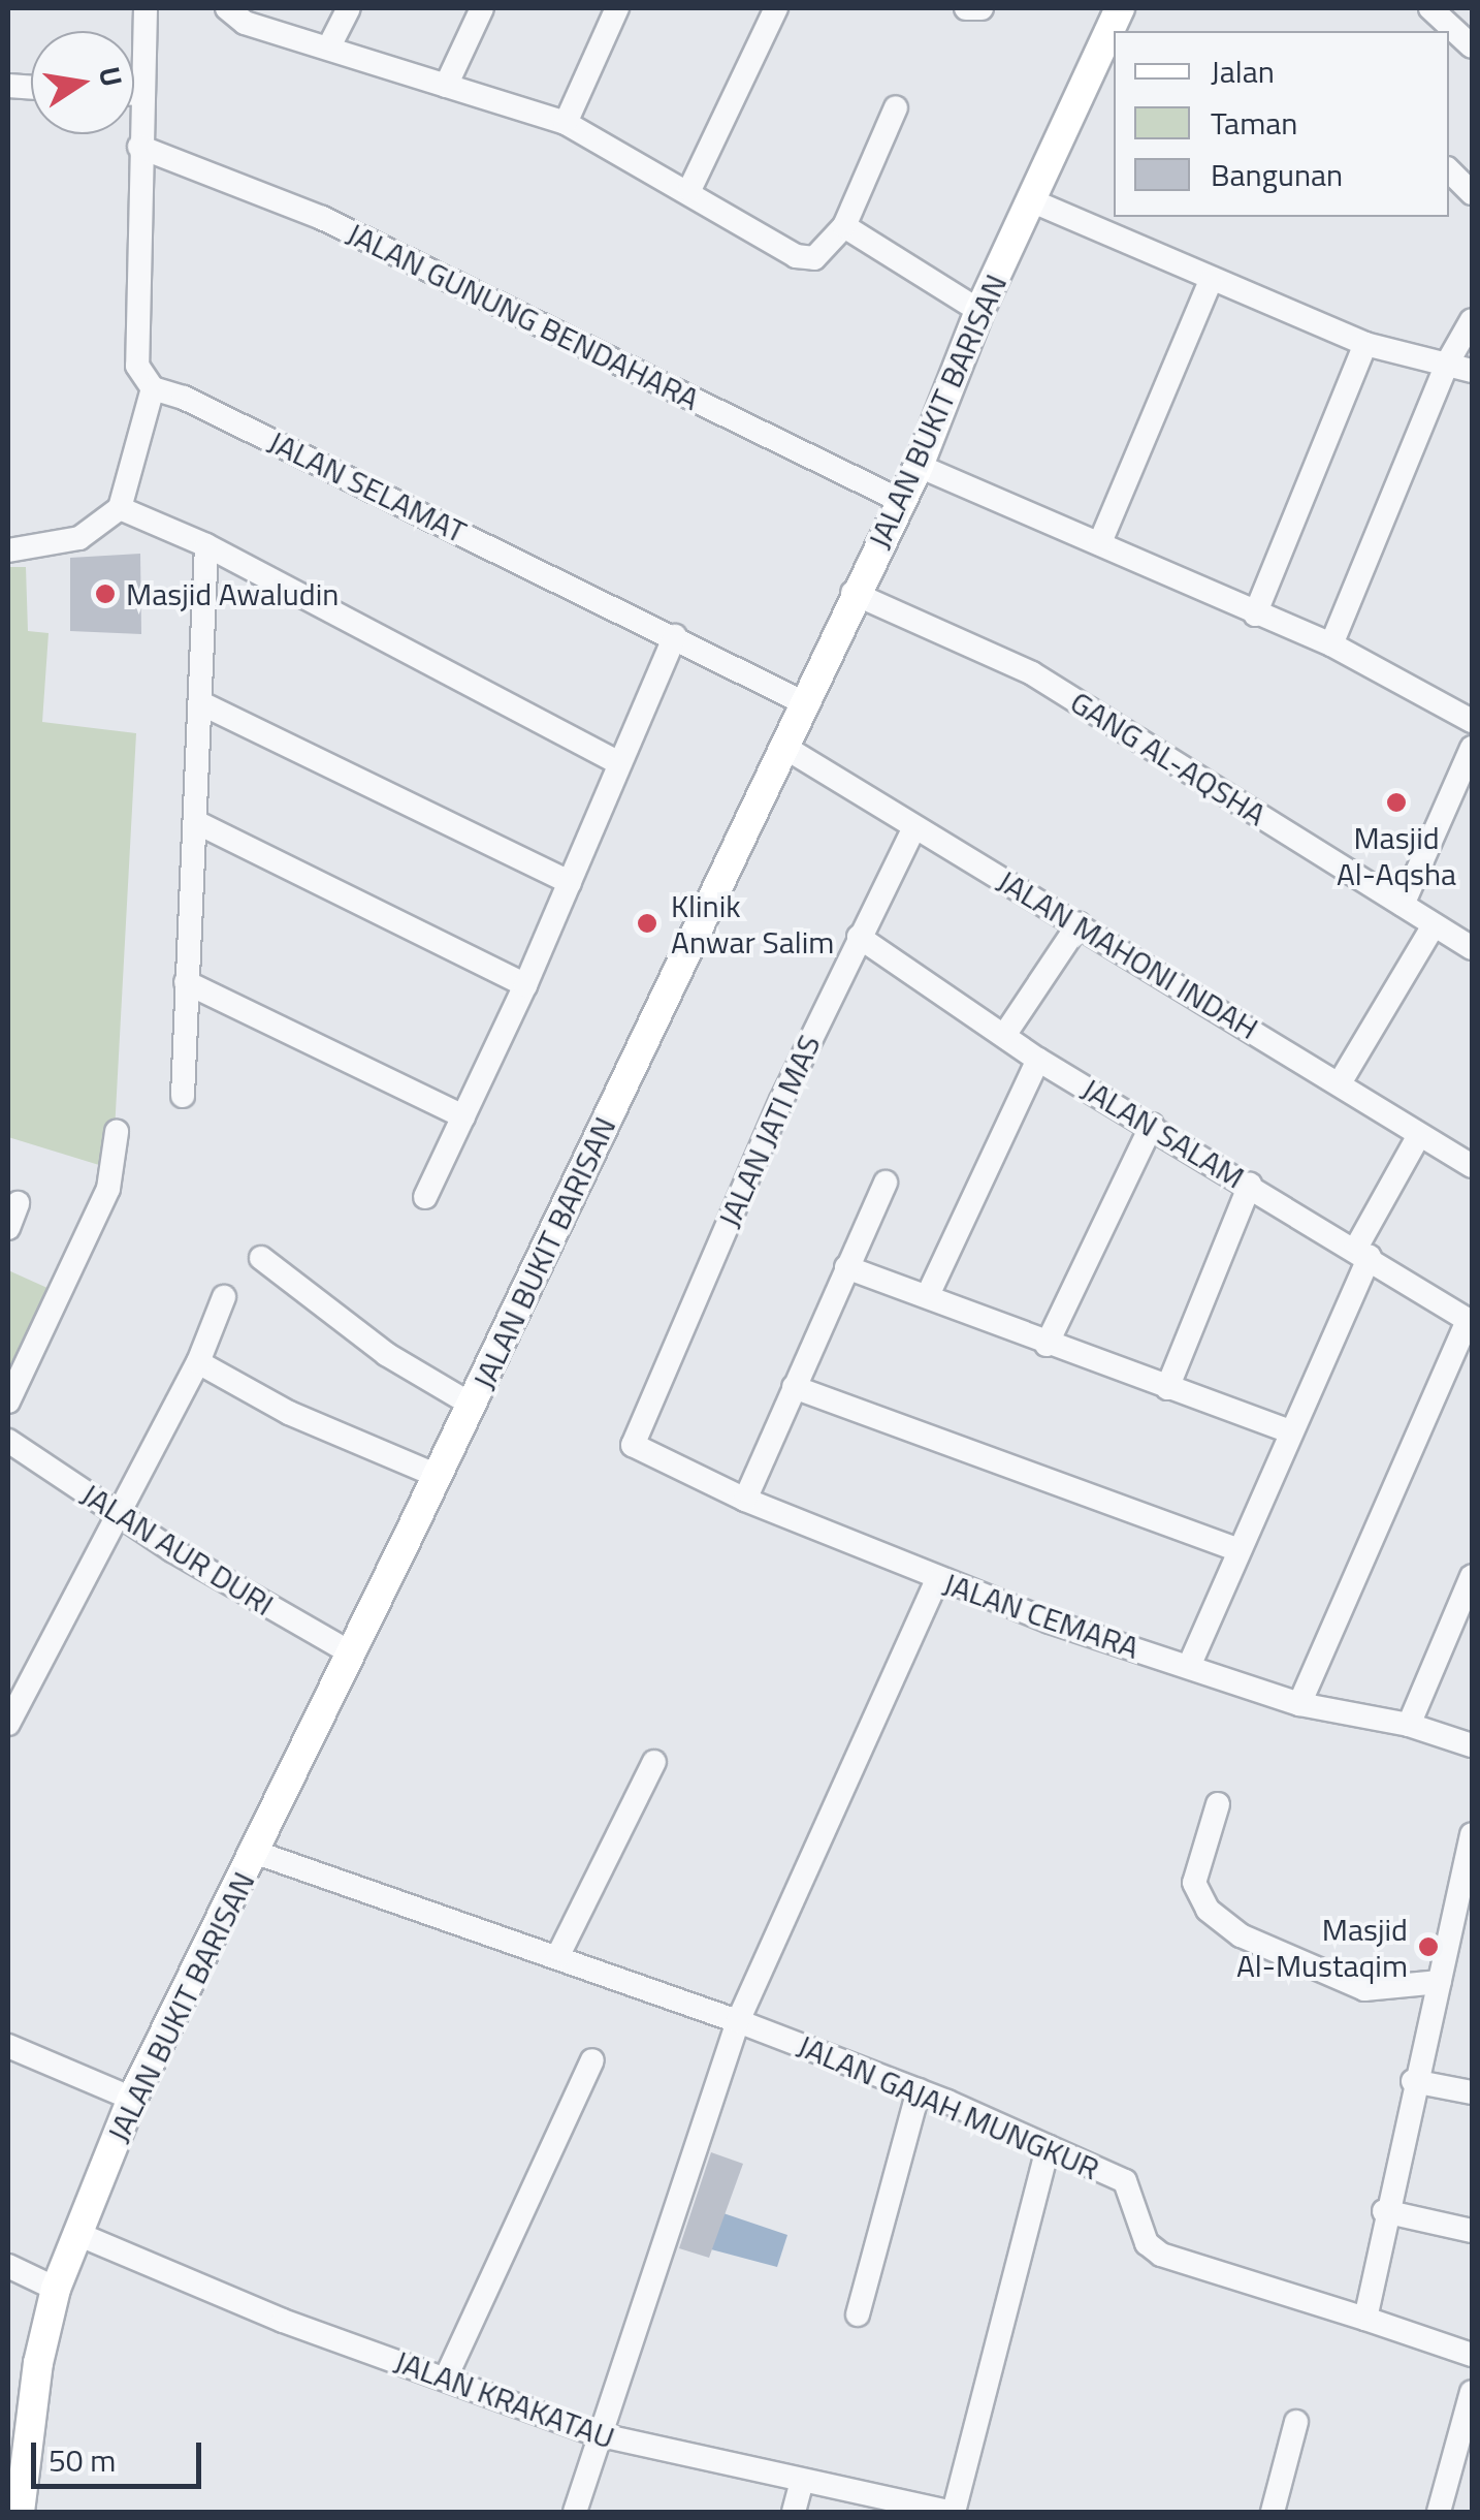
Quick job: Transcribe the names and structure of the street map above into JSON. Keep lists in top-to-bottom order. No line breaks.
{"streets":{"main road":["JALAN BUKIT BARISAN"],"street":["JALAN GUNUNG BENDAHARA","JALAN SELAMAT","GANG AL-AQSHA","JALAN MAHONI INDAH","JALAN JATI MAS","JALAN SALAM","JALAN AUR DURI","JALAN CEMARA","JALAN GAJAH MUNGKUR","JALAN KRAKATAU"]},"crossings":[["JALAN GUNUNG BENDAHARA","JALAN BUKIT BARISAN"],["JALAN BUKIT BARISAN","JALAN SELAMAT"],["JALAN BUKIT BARISAN","GANG AL-AQSHA"],["JALAN BUKIT BARISAN","JALAN MAHONI INDAH"],["JALAN BUKIT BARISAN","JALAN AUR DURI"],["JALAN BUKIT BARISAN","JALAN GAJAH MUNGKUR"],["JALAN BUKIT BARISAN","JALAN KRAKATAU"],["JALAN MAHONI INDAH","JALAN JATI MAS"],["JALAN JATI MAS","JALAN SALAM"],["JALAN JATI MAS","JALAN CEMARA"]],"places":["Masjid Awaludin","Masjid Al-Aqsha","Klinik Anwar Salim","Masjid Al-Mustaqim"],"legend":["Jalan","Taman","Bangunan"],"scale_bar":"50 m","north":"right"}
